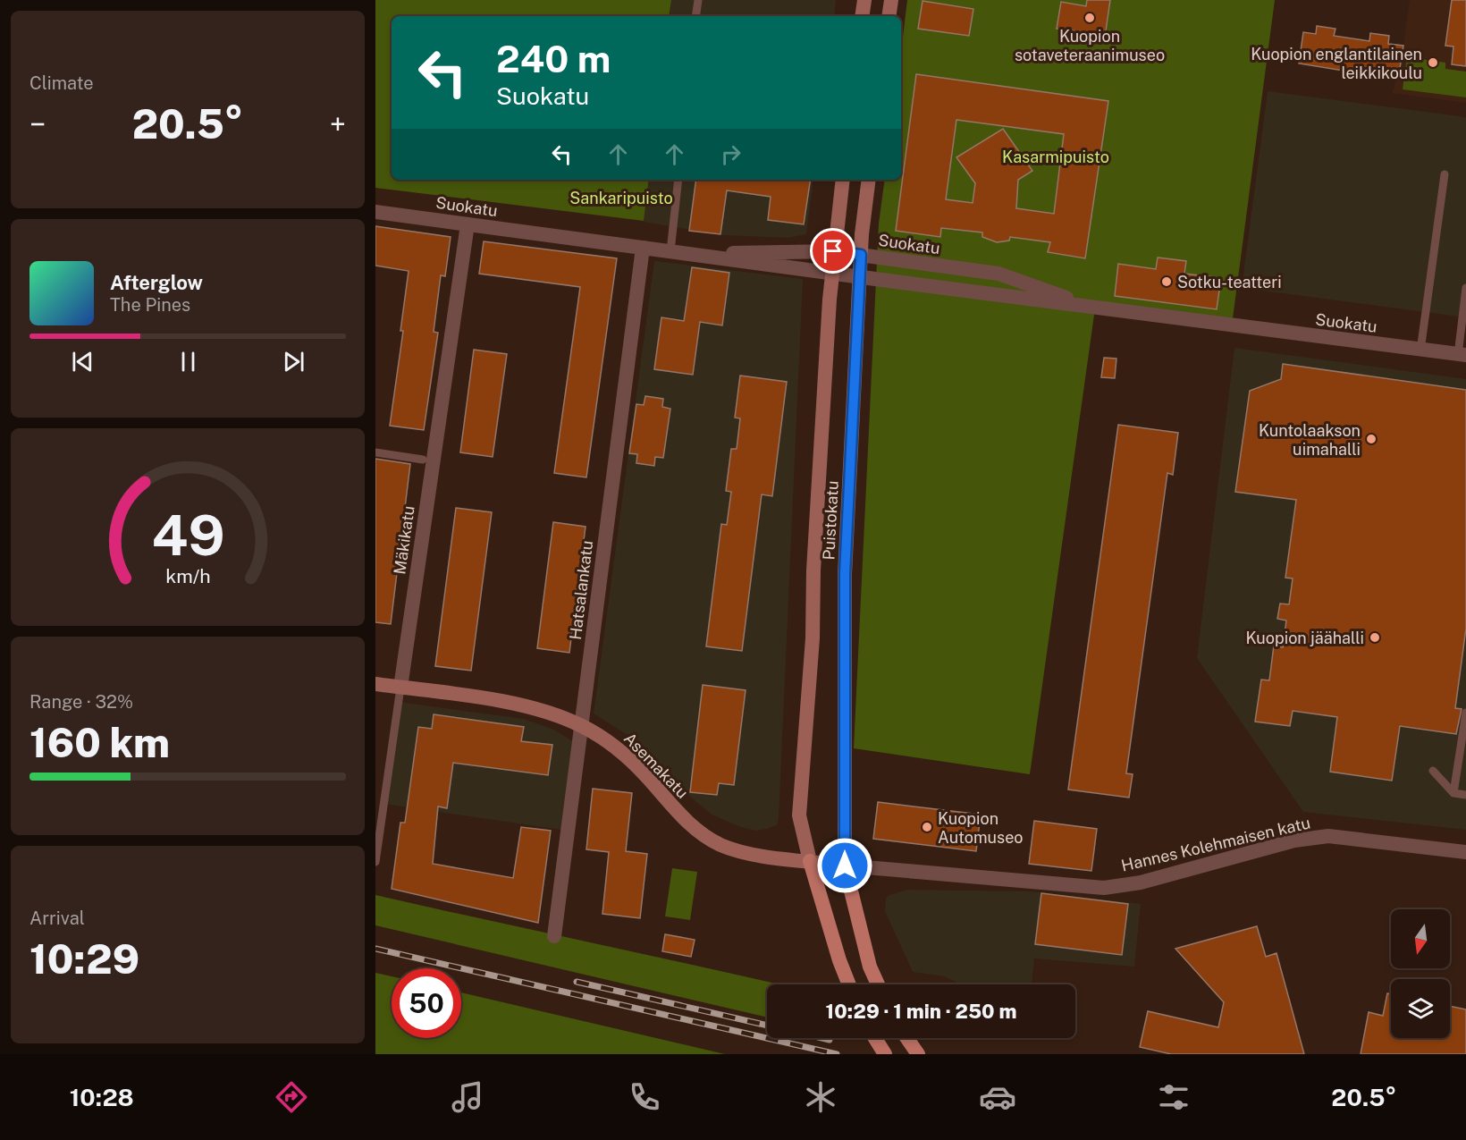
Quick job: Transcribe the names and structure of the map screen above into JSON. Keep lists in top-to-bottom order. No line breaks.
{"streets":{"main road":["Puistokatu","Asemakatu"],"street":["Suokatu","Mäkikatu","Hatsalankatu","Hannes Kolehmaisen katu"]},"crossings":[["Suokatu","Puistokatu"],["Suokatu","Mäkikatu"],["Suokatu","Hatsalankatu"],["Puistokatu","Asemakatu"],["Puistokatu","Hannes Kolehmaisen katu"],["Mäkikatu","Asemakatu"],["Hatsalankatu","Asemakatu"],["Asemakatu","Hannes Kolehmaisen katu"]],"parks":["Kasarmipuisto","Sankaripuisto"],"places":["Kuopion sotaveteraanimuseo","Kuopion englantilainen leikkikoulu","Sotku-teatteri","Kuntolaakson uimahalli","Kuopion jäähalli","Kuopion Automuseo"],"north":"bottom","page":{"tile":["Climate",["Range · 32%","160 km"],["Arrival","10:29"]],"turn":["240 m","Suokatu"],"heat":["−","20.5°","+"],"song":["Afterglow","The Pines"],"limit":"50","trip":"10:29 · 1 min · 250 m","tabs":["10:28","20.5°"],"gauge":["49","km/h"]}}
